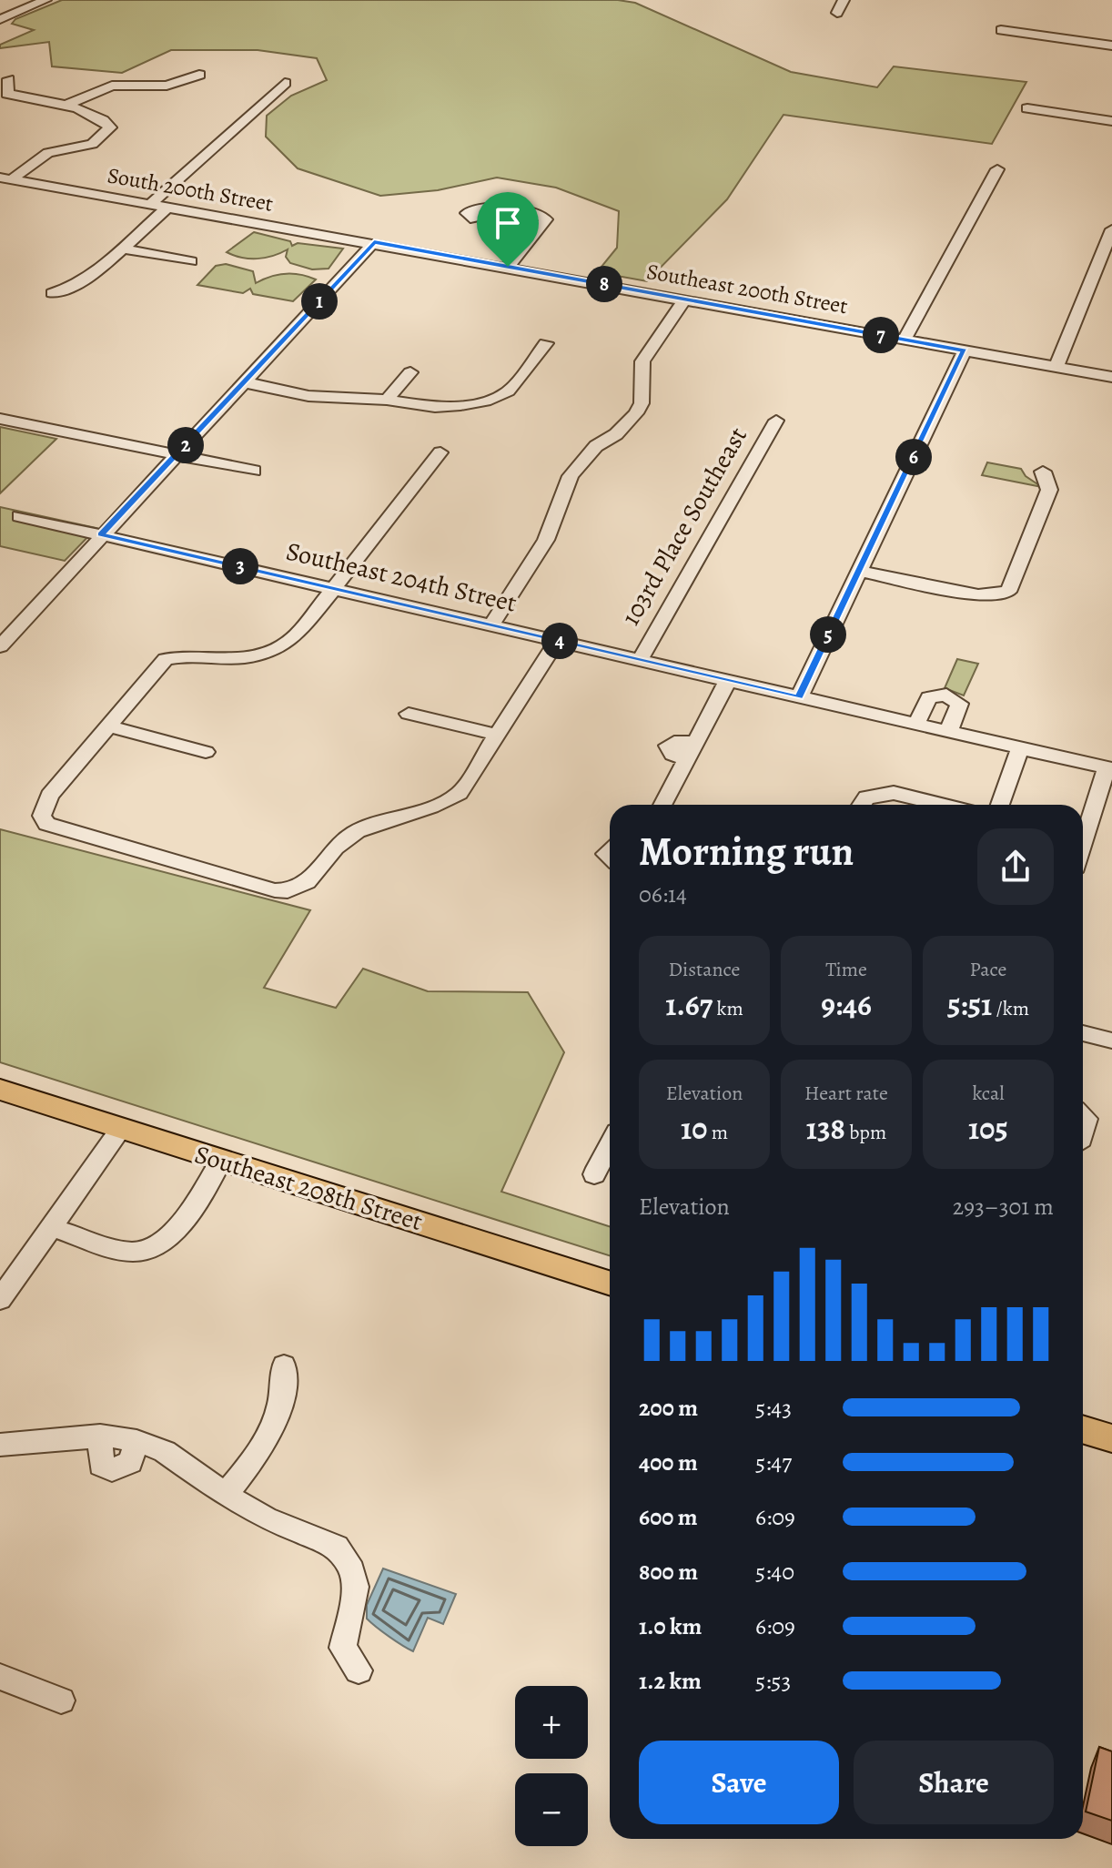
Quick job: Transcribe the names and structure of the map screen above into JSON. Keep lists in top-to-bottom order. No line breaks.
{"streets":{"main road":["Southeast 208th Street"],"street":["South 200th Street","Southeast 200th Street","103rd Place Southeast","Southeast 204th Street"]},"crossings":[["South 200th Street","Southeast 200th Street"],["103rd Place Southeast","Southeast 204th Street"]],"page":{"pins":["8","1","7","2","6","3","5","4"],"heading":["Morning run","06:14"],"stats":[["Distance","1.67 km"],["Time","9:46"],["Pace","5:51 /km"],["Elevation","10 m"],["Heart rate","138 bpm"],["kcal","105"]],"chart":["Elevation","293–301 m"],"list":[{"name":"200 m","note":"5:43"},{"name":"400 m","note":"5:47"},{"name":"600 m","note":"6:09"},{"name":"800 m","note":"5:40"},{"name":"1.0 km","note":"6:09"},{"name":"1.2 km","note":"5:53"}],"map_buttons":["+","−"],"buttons":["Save","Share"]}}
